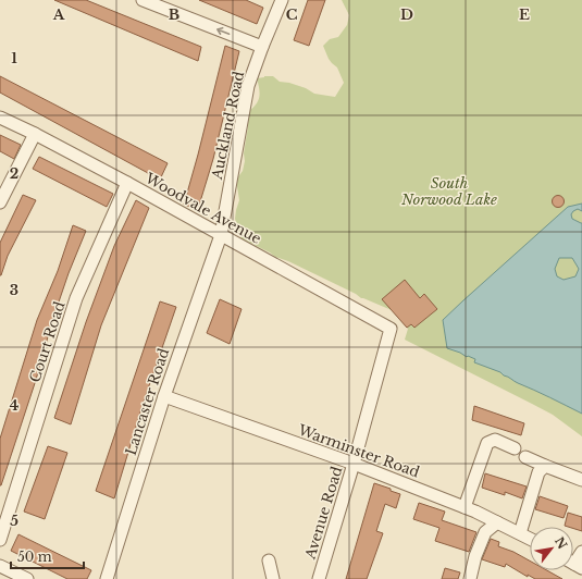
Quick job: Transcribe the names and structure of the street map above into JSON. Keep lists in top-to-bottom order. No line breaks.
{"streets":{"street":["Auckland Road","Woodvale Avenue","Court Road","Lancaster Road","Warminster Road","Avenue Road"]},"crossings":[["Auckland Road","Woodvale Avenue"],["Auckland Road","Lancaster Road"],["Woodvale Avenue","Court Road"],["Woodvale Avenue","Lancaster Road"],["Woodvale Avenue","Avenue Road"],["Lancaster Road","Warminster Road"],["Warminster Road","Avenue Road"]],"parks":["South Norwood Lake"],"scale_bar":"50 m","north":"top right","grid":{"columns":["A","B","C","D","E"],"rows":["1","2","3","4","5"]}}
